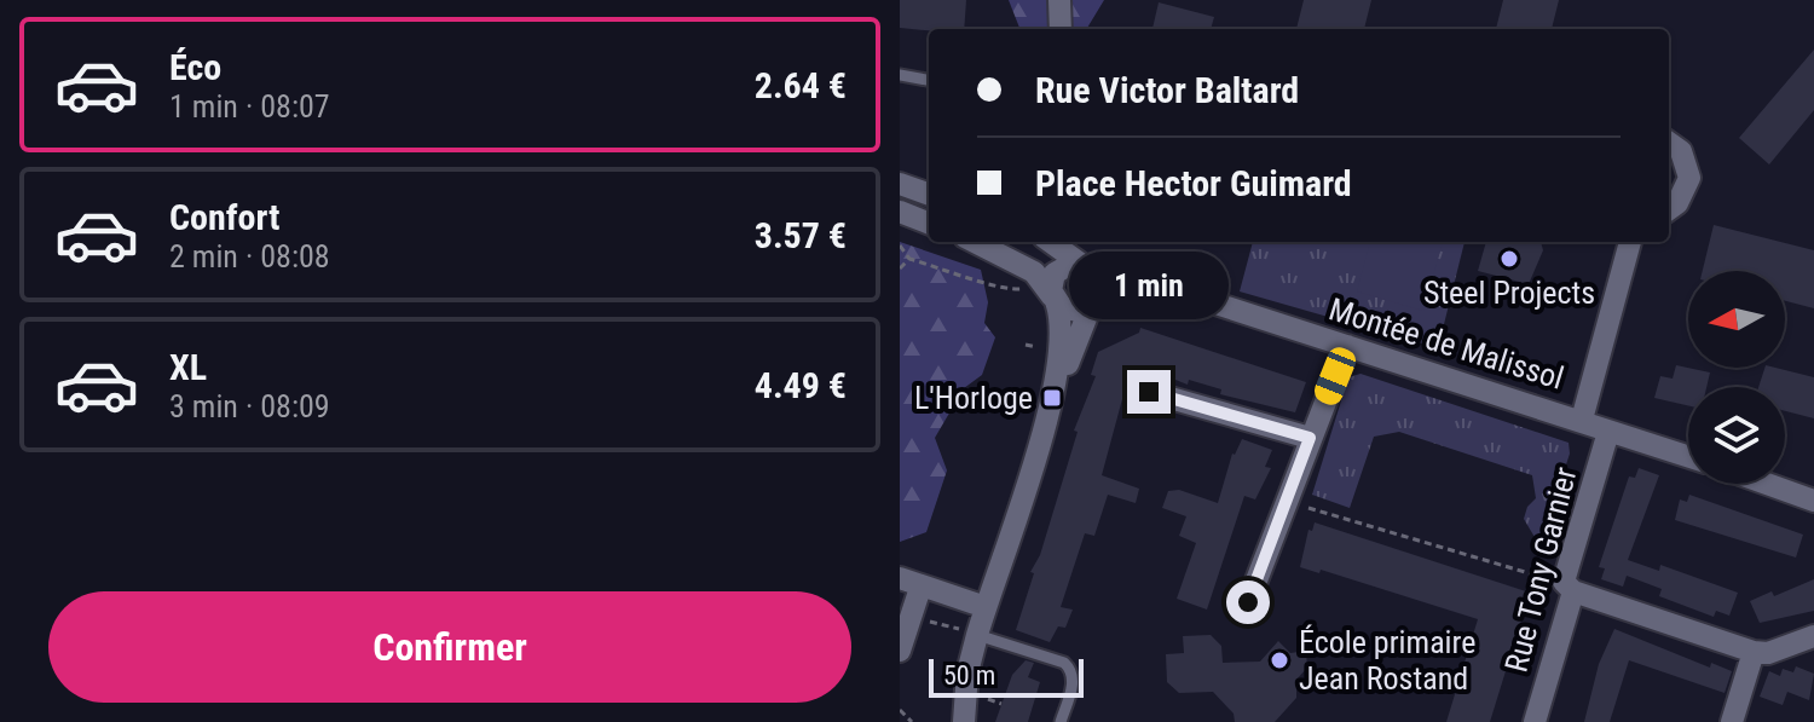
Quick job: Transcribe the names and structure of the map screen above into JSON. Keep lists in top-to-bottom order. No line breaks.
{"streets":{"street":["Montée de Malissol","Rue Tony Garnier"]},"crossings":[["Montée de Malissol","Rue Tony Garnier"]],"places":{"other":["Steel Projects","École primaire Jean Rostand"],"transit":["L'Horloge"]},"scale_bar":"50 m","north":"left","page":{"list":[{"name":"Éco","note":"1 min · 08:07","value":"2.64 €"},{"name":"Confort","note":"2 min · 08:08","value":"3.57 €"},{"name":"XL","note":"3 min · 08:09","value":"4.49 €"}],"banner":["Rue Victor Baltard","Place Hector Guimard"],"bubble":"1 min","buttons":"Confirmer","scale":"50 m"}}
